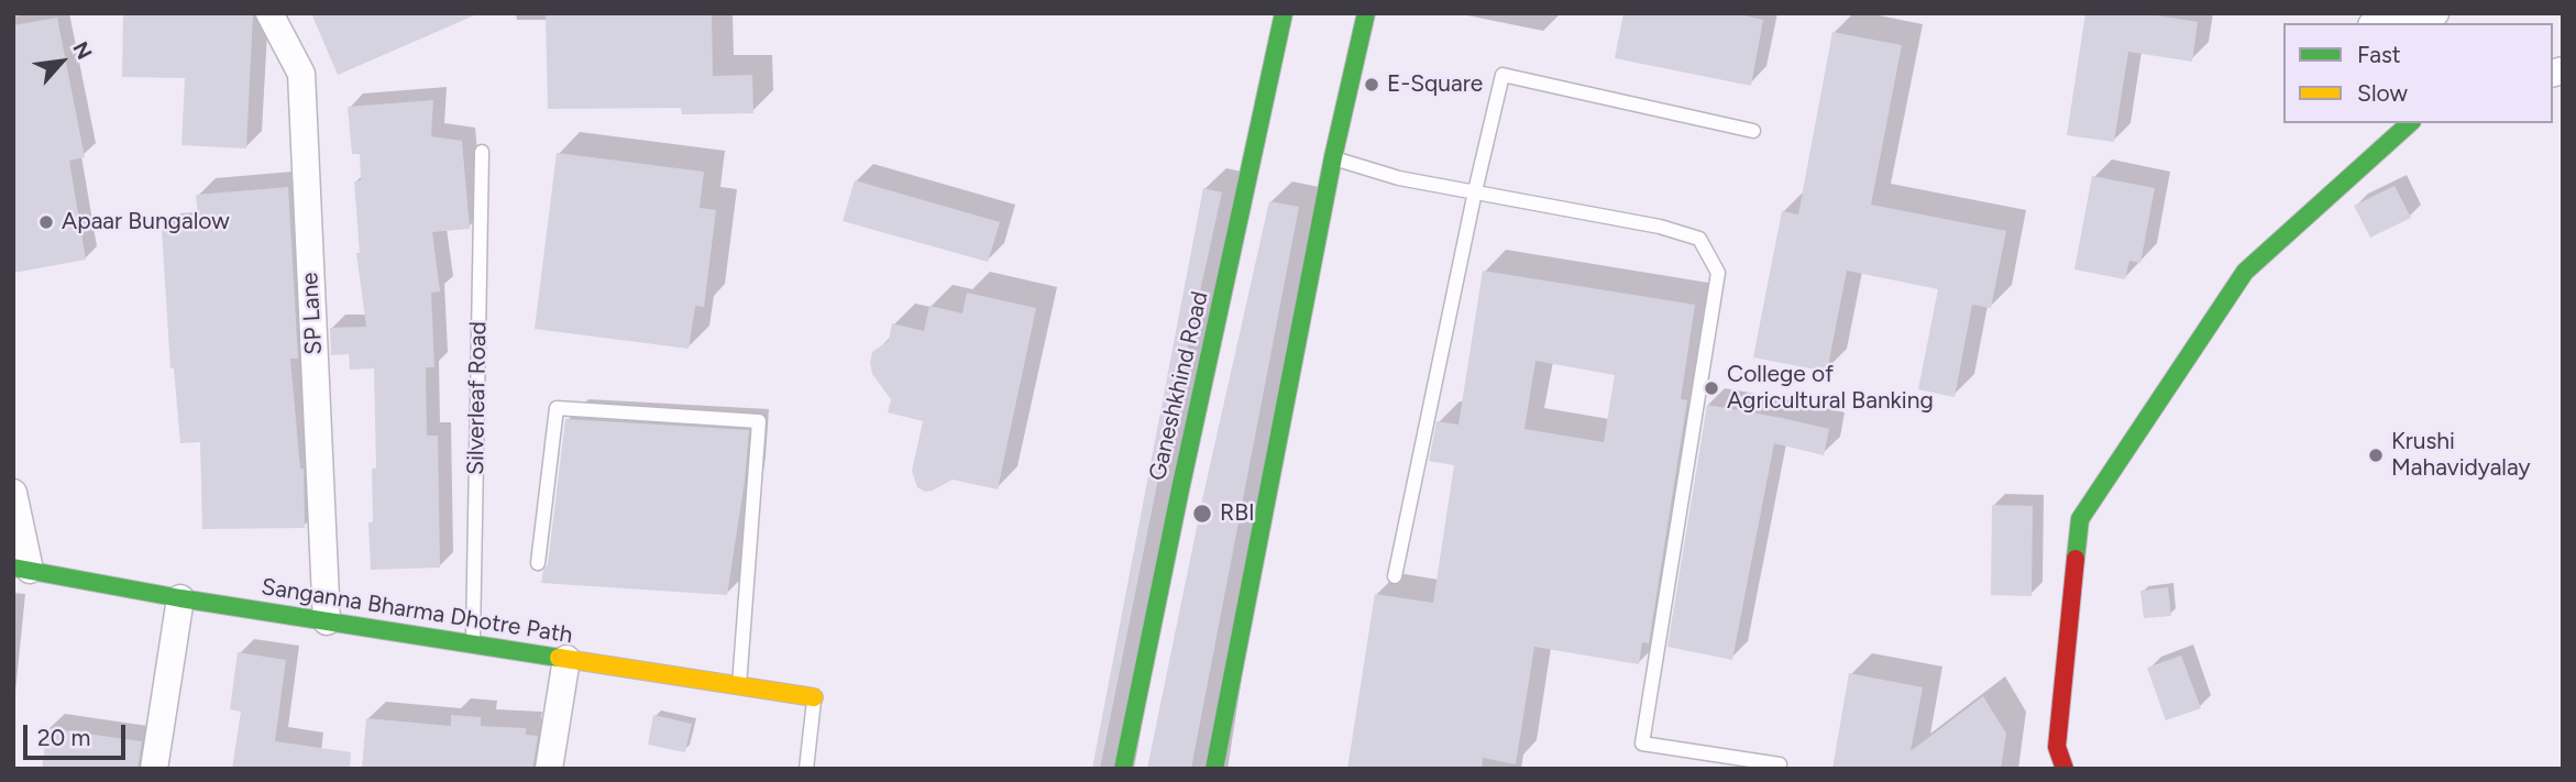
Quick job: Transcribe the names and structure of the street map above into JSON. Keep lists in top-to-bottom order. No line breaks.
{"streets":{"street":["SP Lane","Ganeshkhind Road","Sanganna Bharma Dhotre Path"],"lane":["Silverleaf Road"]},"crossings":[["SP Lane","Sanganna Bharma Dhotre Path"],["Silverleaf Road","Sanganna Bharma Dhotre Path"]],"places":["E-Square","Apaar Bungalow","College of Agricultural Banking","Krushi Mahavidyalay","RBI"],"legend":["Fast","Slow"],"scale_bar":"20 m","north":"top right"}
